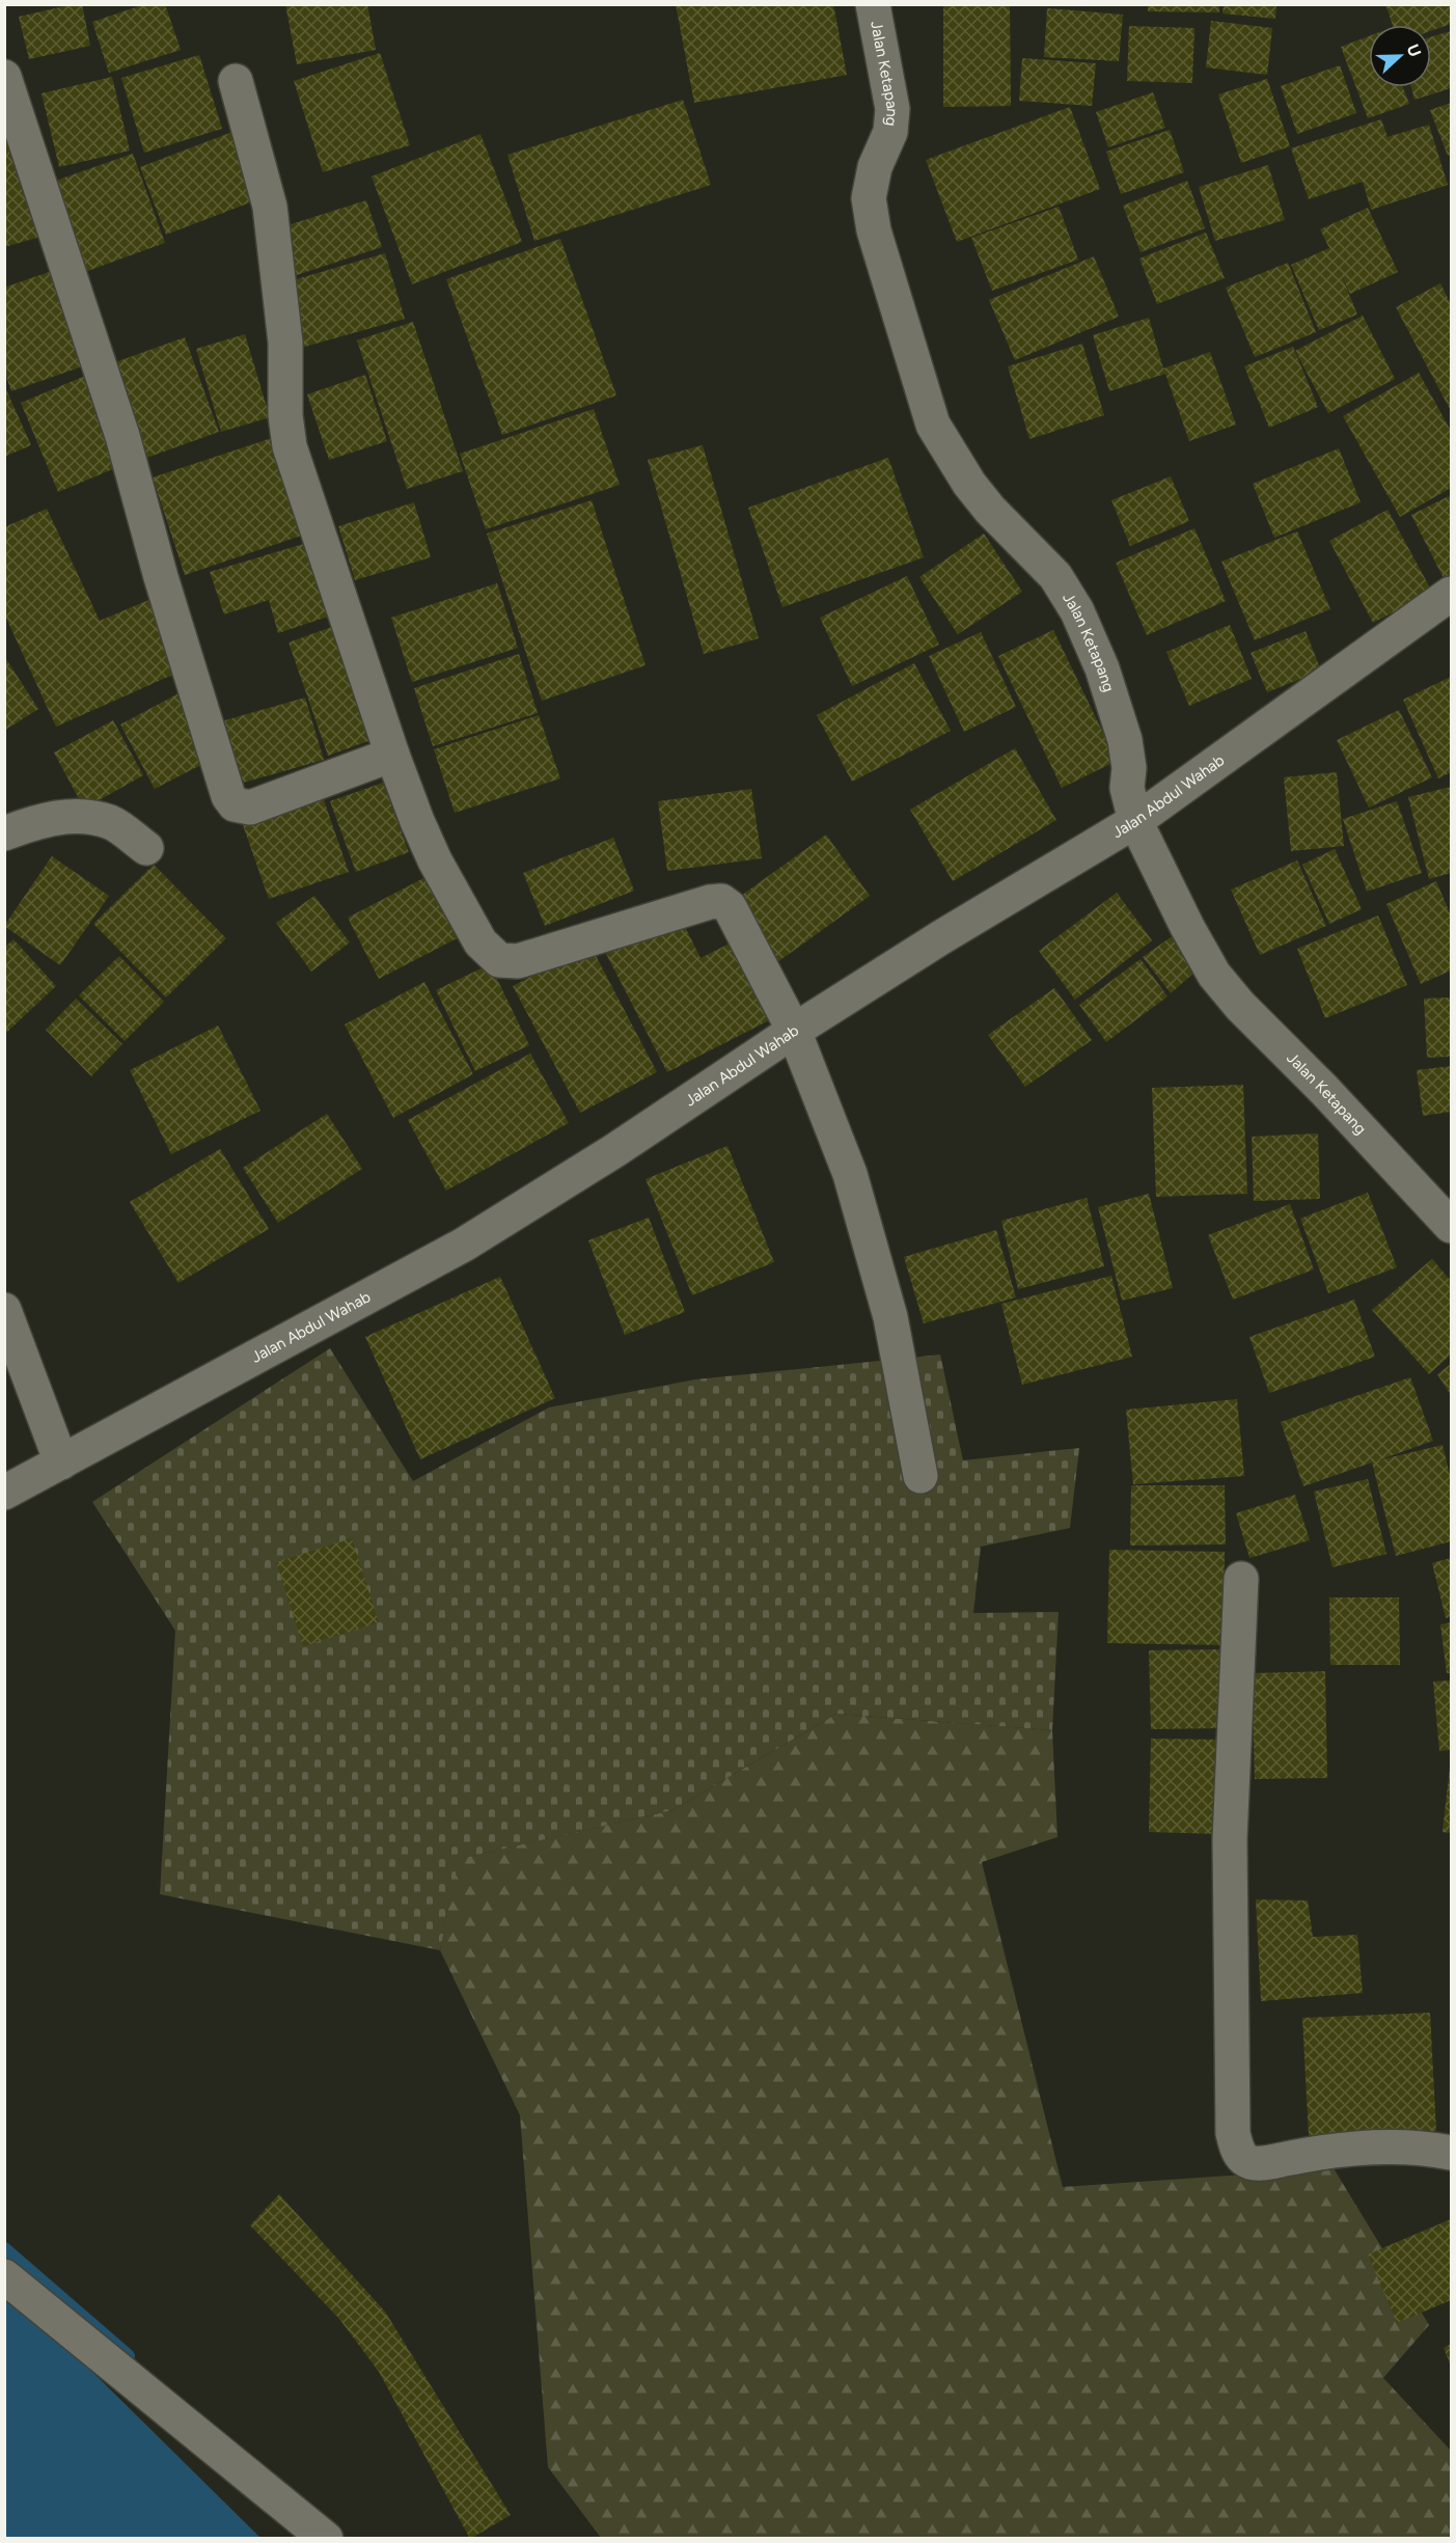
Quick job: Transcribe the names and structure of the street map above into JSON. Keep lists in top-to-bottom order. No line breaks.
{"streets":{"street":["Jalan Ketapang","Jalan Abdul Wahab"]},"crossings":[["Jalan Ketapang","Jalan Abdul Wahab"]],"north":"right"}
